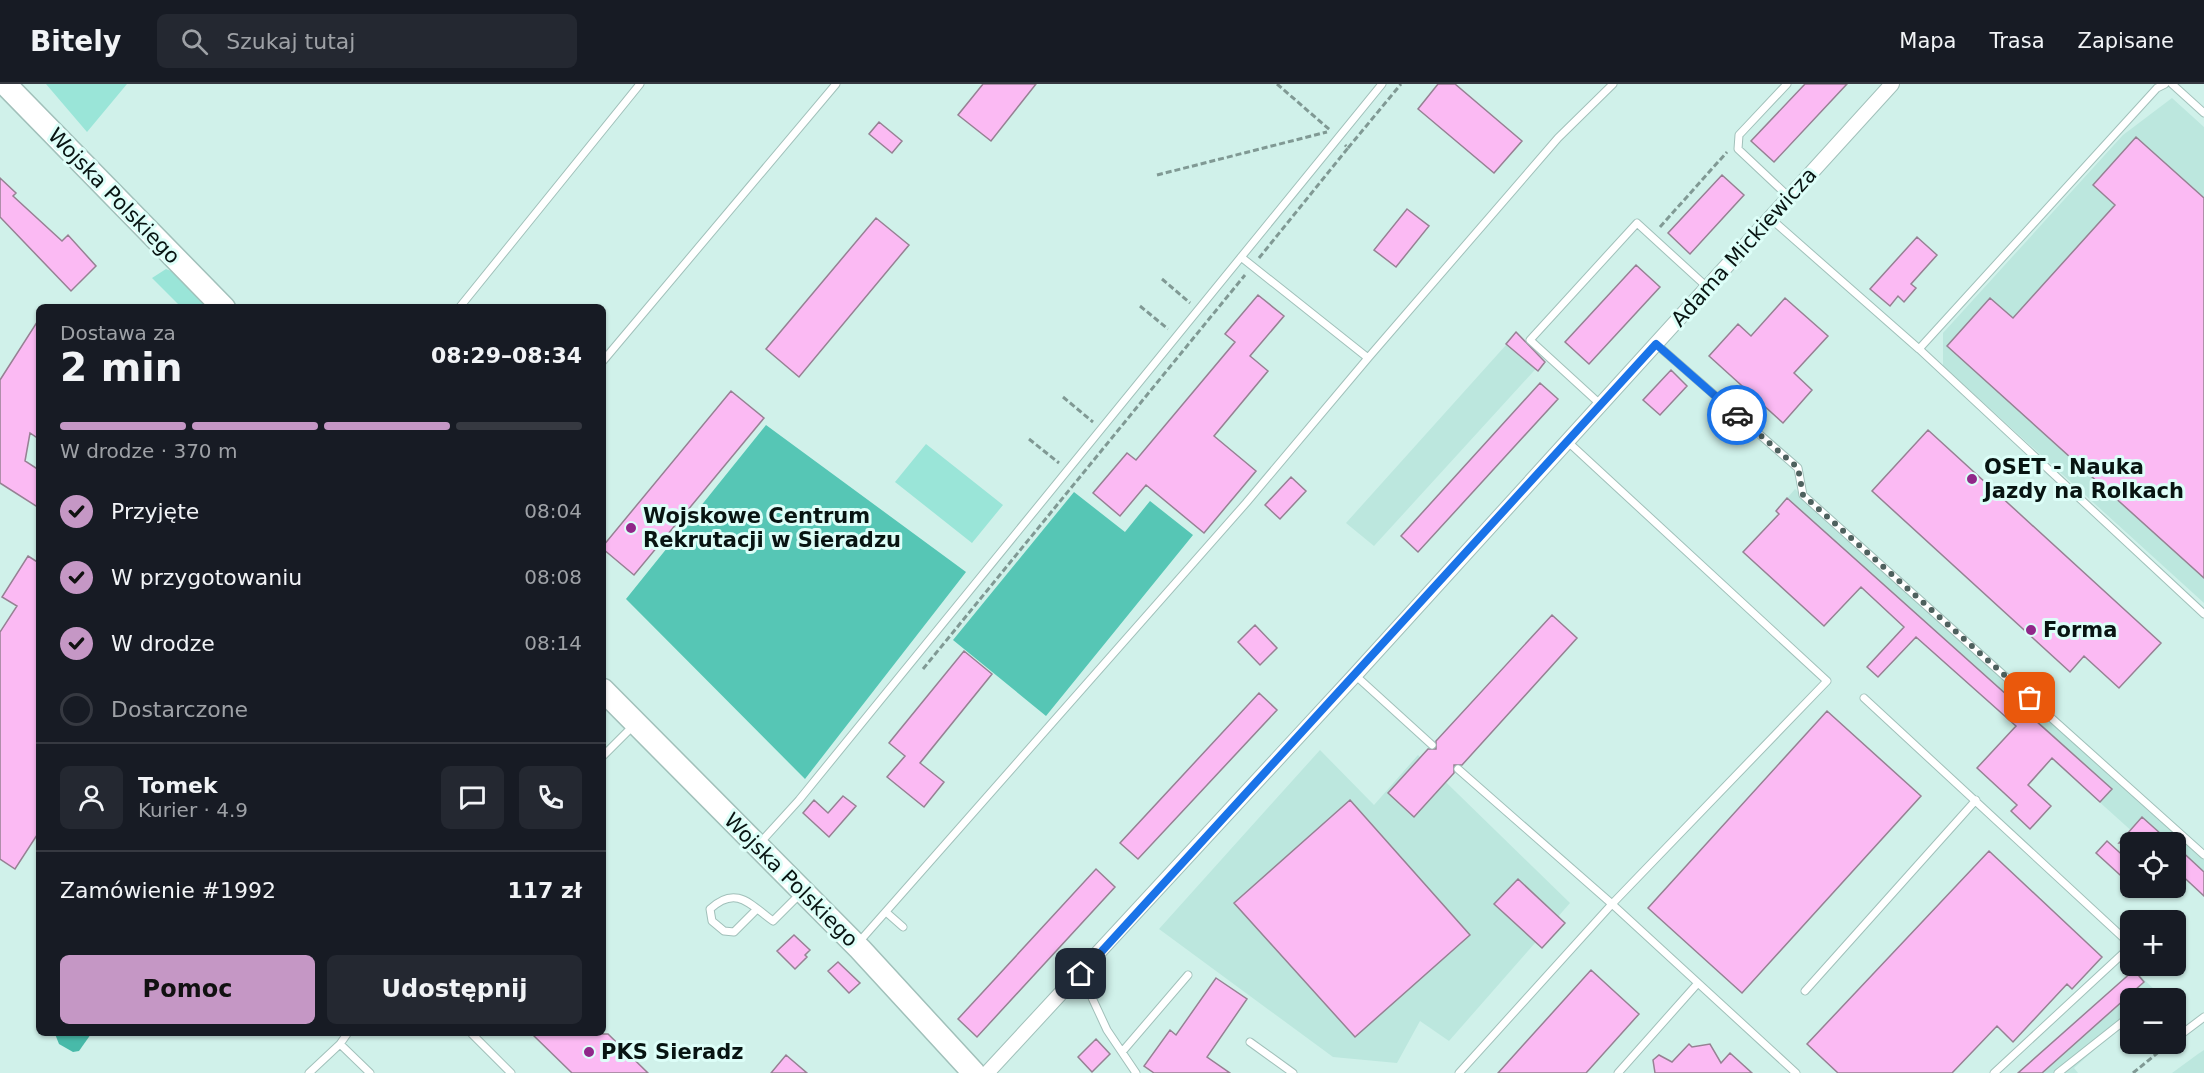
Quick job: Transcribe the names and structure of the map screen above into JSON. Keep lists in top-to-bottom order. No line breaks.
{"streets":{"main road":["Wojska Polskiego"],"street":["Adama Mickiewicza"]},"places":["OSET - Nauka Jazdy na Rolkach","Wojskowe Centrum Rekrutacji w Sieradzu","Forma","PKS Sieradz"],"page":{"header":"Bitely","search":"Szukaj tutaj","nav":["Mapa","Trasa","Zapisane"],"heading":["2 min","Dostawa za","08:29–08:34"],"panel":["Tomek","Kurier · 4.9","Zamówienie #1992","117 zł"],"bar":"W drodze · 370 m","list":[["Przyjęte","08:04"],["W przygotowaniu","08:08"],["W drodze","08:14"],"Dostarczone"],"map_buttons":["+","−"],"buttons":["Pomoc","Udostępnij"]}}
